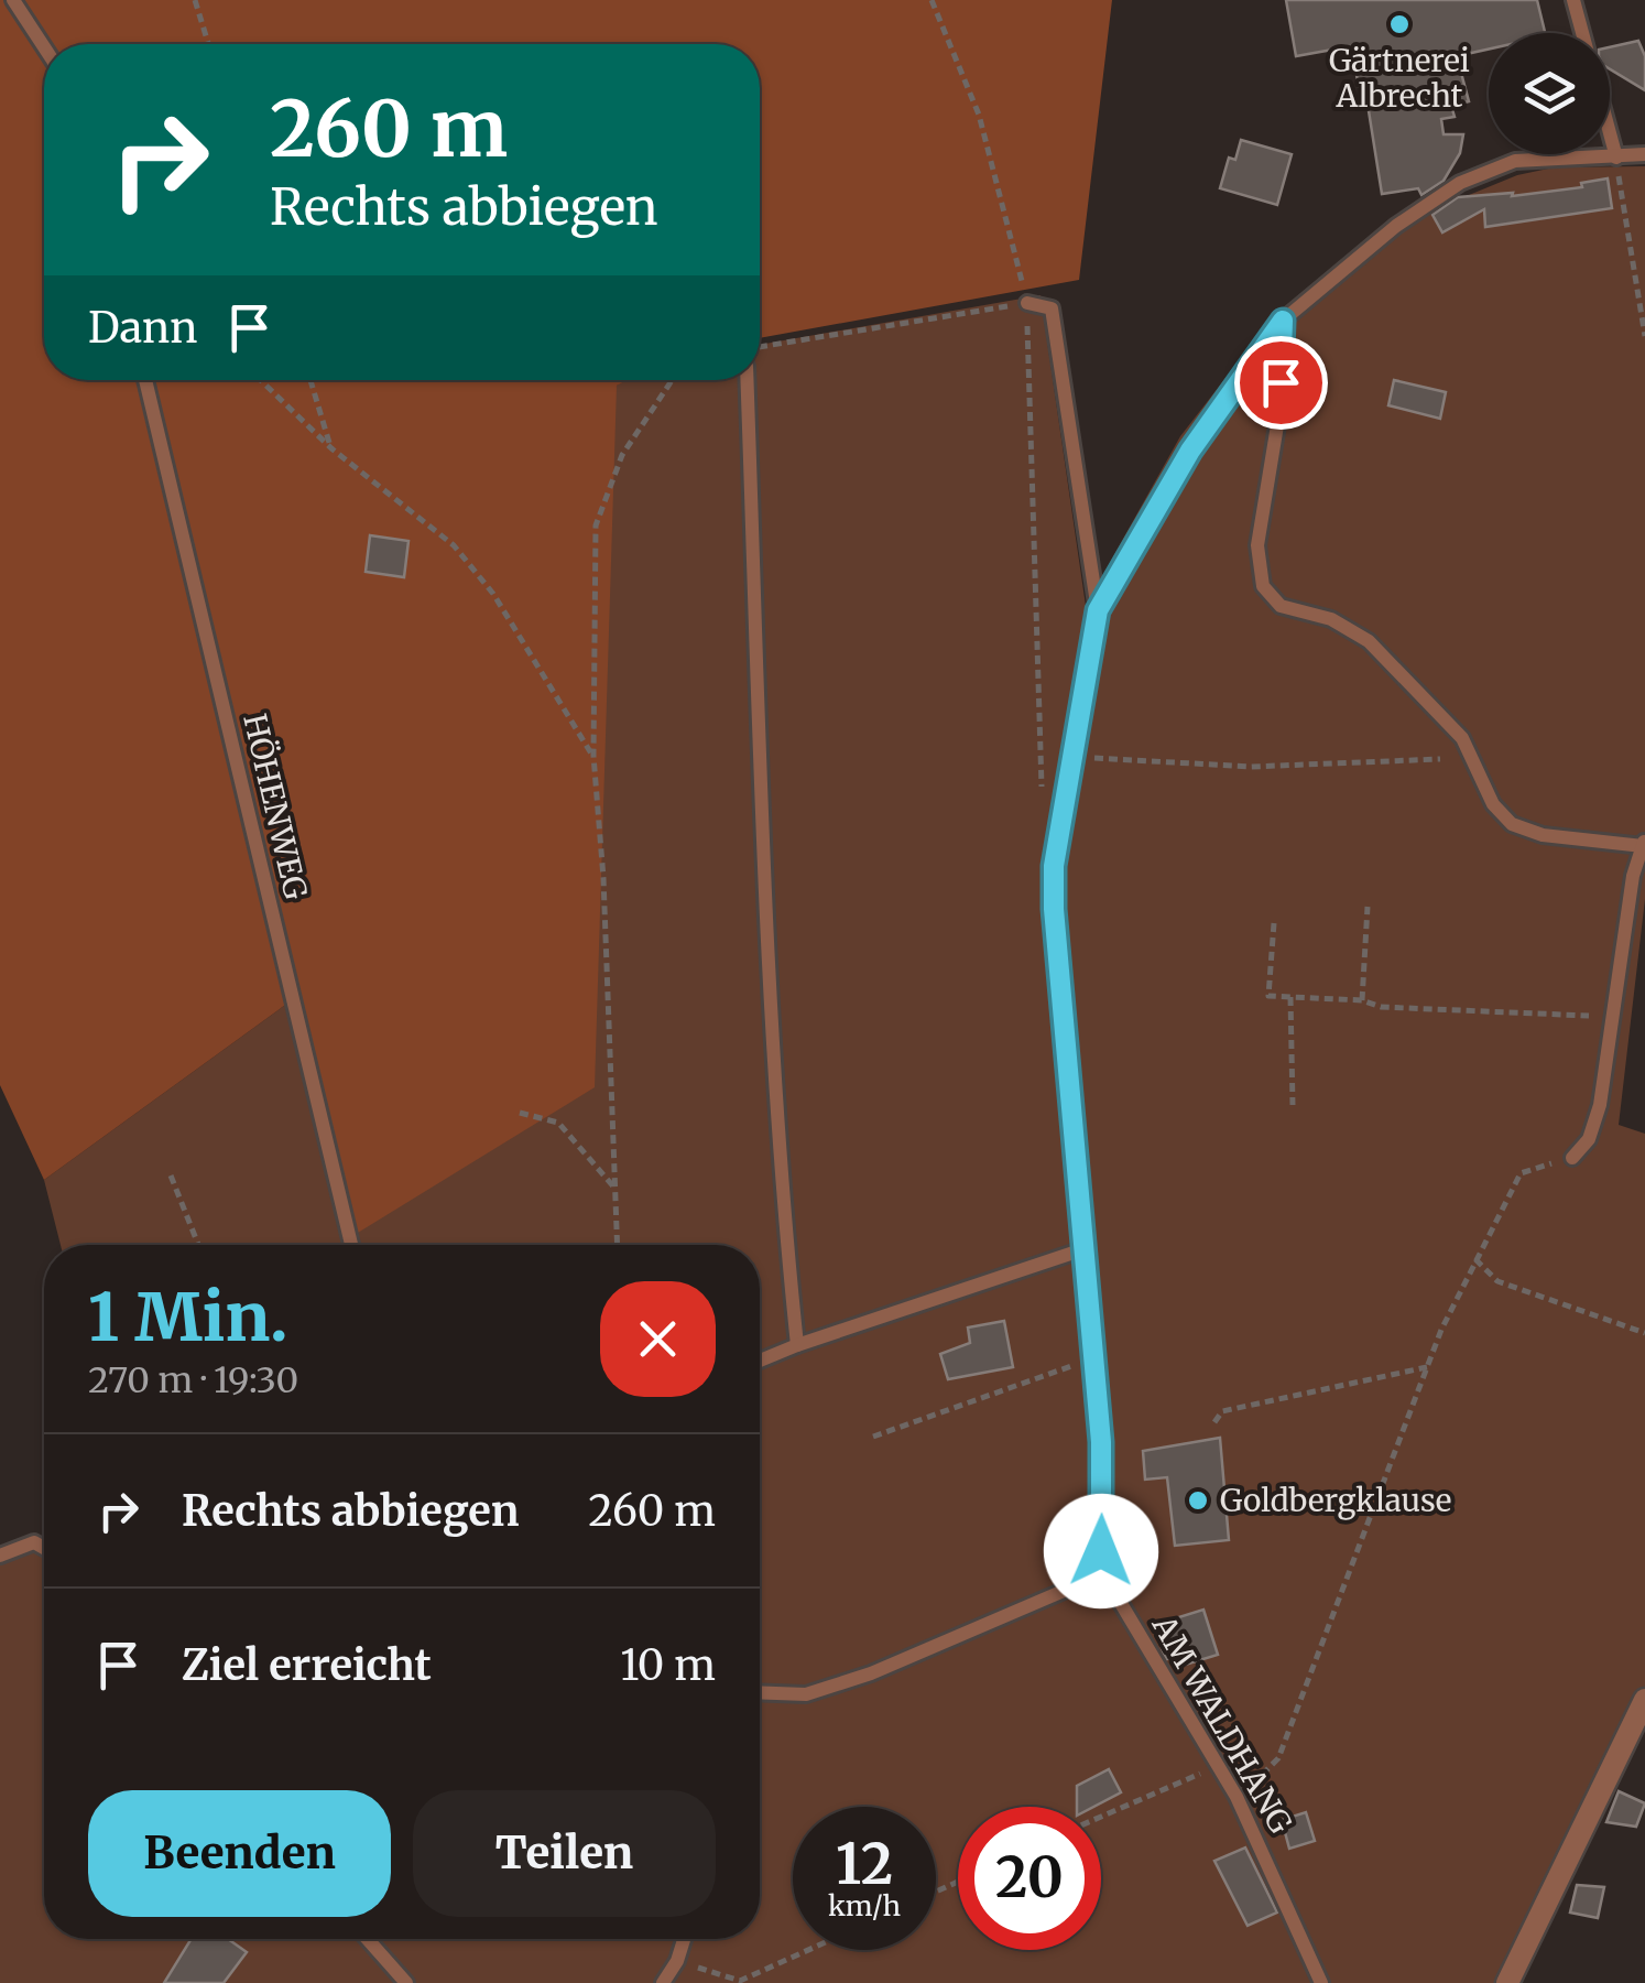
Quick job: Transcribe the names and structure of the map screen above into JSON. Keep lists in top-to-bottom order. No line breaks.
{"streets":{"lane":["HÖHENWEG","AM WALDHANG"]},"places":["Gärtnerei Albrecht","Goldbergklause"],"page":{"turn":["260 m","Rechts abbiegen"],"then":"Dann","heading":["1 Min.","270 m · 19:30"],"list":[{"name":"Rechts abbiegen","value":"260 m"},{"name":"Ziel erreicht","value":"10 m"}],"buttons":["Beenden","Teilen"],"speed":"12 km/h","limit":"20"}}
